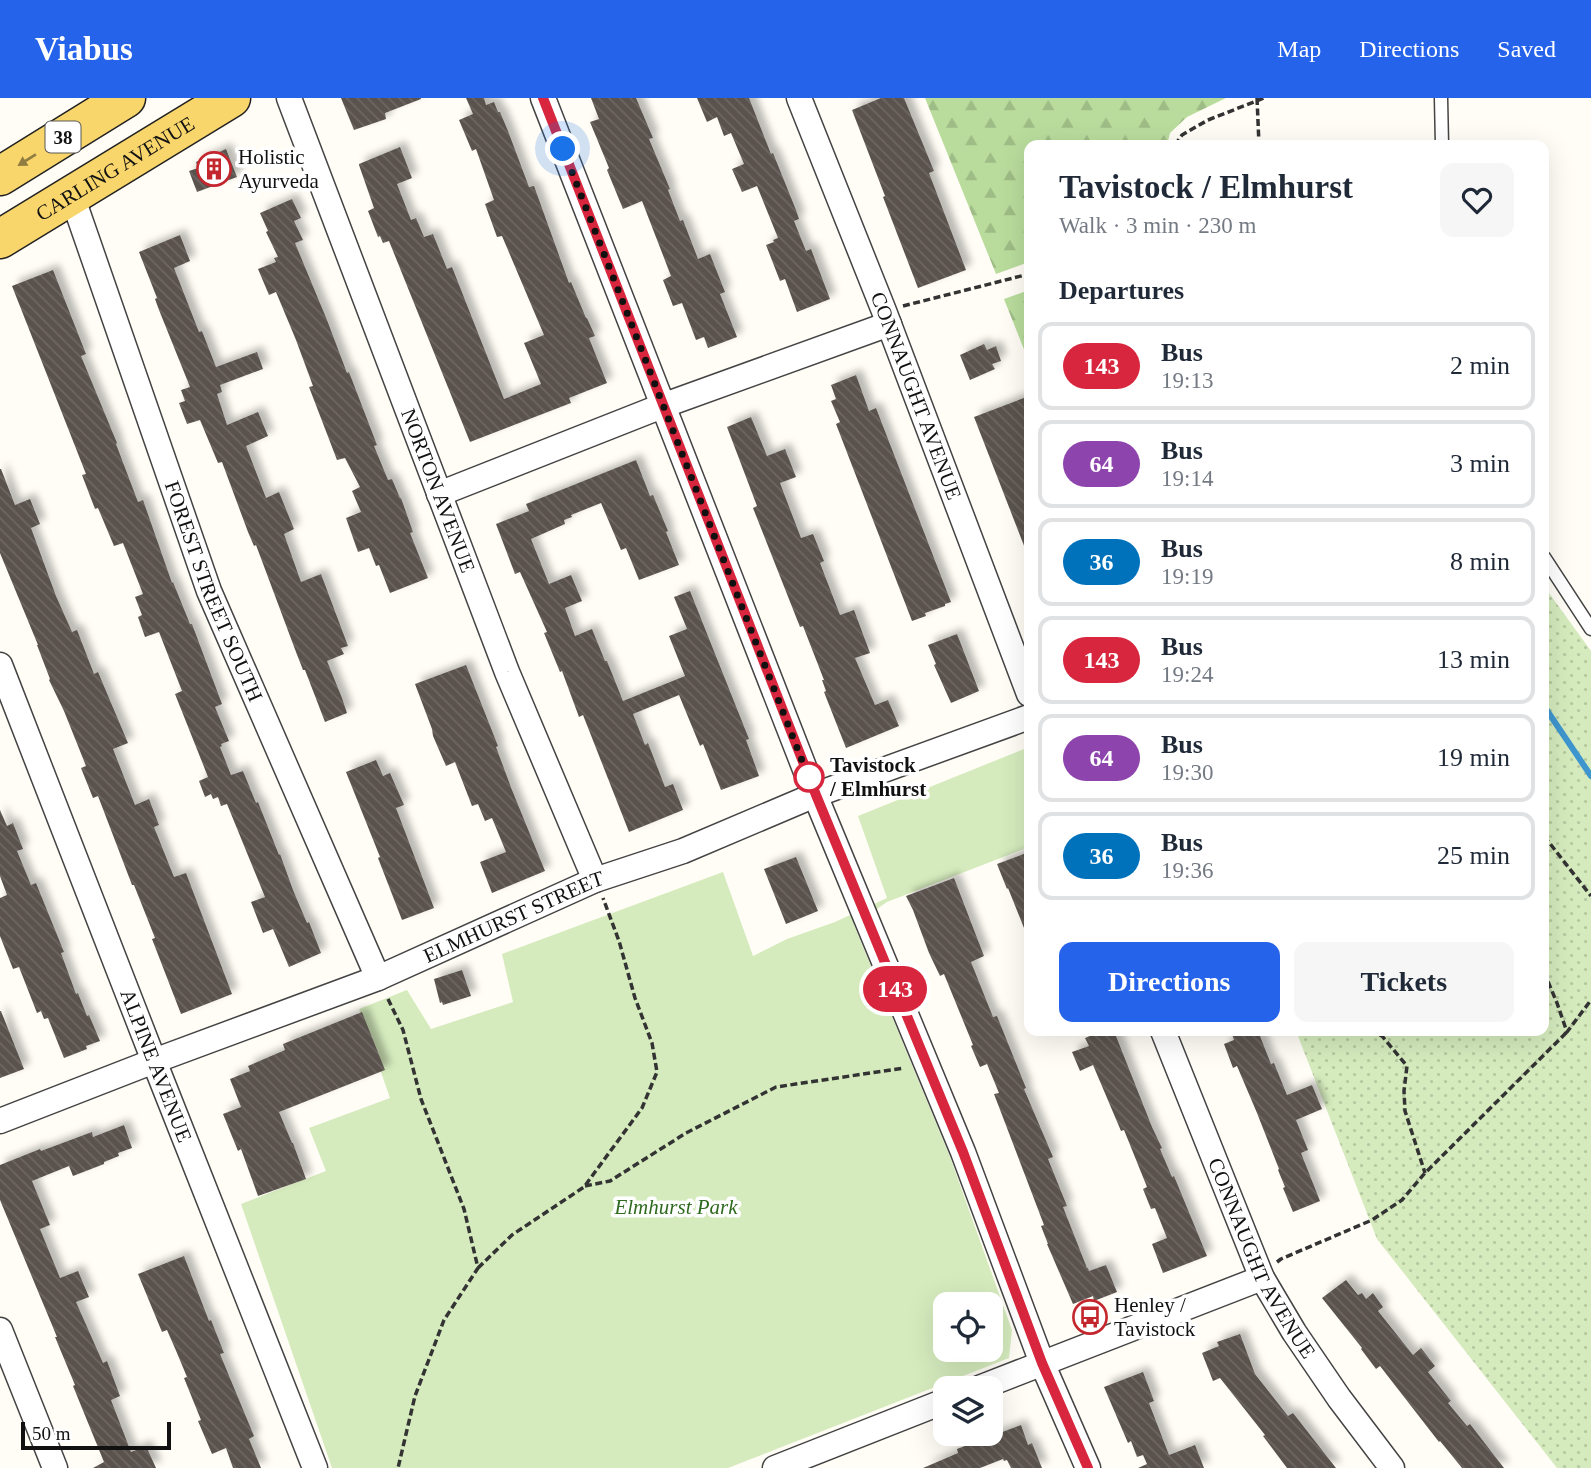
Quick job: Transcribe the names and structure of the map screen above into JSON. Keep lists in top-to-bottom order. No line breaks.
{"streets":{"main road":["38","CARLING AVENUE"],"street":["CONNAUGHT AVENUE","NORTON AVENUE","FOREST STREET SOUTH","ELMHURST STREET","ALPINE AVENUE"]},"crossings":[["CARLING AVENUE","FOREST STREET SOUTH"],["NORTON AVENUE","ELMHURST STREET"],["FOREST STREET SOUTH","ELMHURST STREET"],["ELMHURST STREET","ALPINE AVENUE"]],"parks":["Elmhurst Park"],"places":{"building":["Holistic Ayurveda"],"other":["Tavistock / Elmhurst"],"bus stop":["Henley / Tavistock"]},"lines":["bus line 143"],"scale_bar":"50 m","page":{"header":"Viabus","nav":["Map","Directions","Saved"],"on_map":"143","heading":[["Tavistock / Elmhurst","Walk · 3 min · 230 m"],"Departures"],"list":[{"mark":"143","name":"Bus","note":"19:13","value":"2 min"},{"mark":"64","name":"Bus","note":"19:14","value":"3 min"},{"mark":"36","name":"Bus","note":"19:19","value":"8 min"},{"mark":"143","name":"Bus","note":"19:24","value":"13 min"},{"mark":"64","name":"Bus","note":"19:30","value":"19 min"},{"mark":"36","name":"Bus","note":"19:36","value":"25 min"}],"buttons":["Directions","Tickets"],"scale":"50 m"}}
